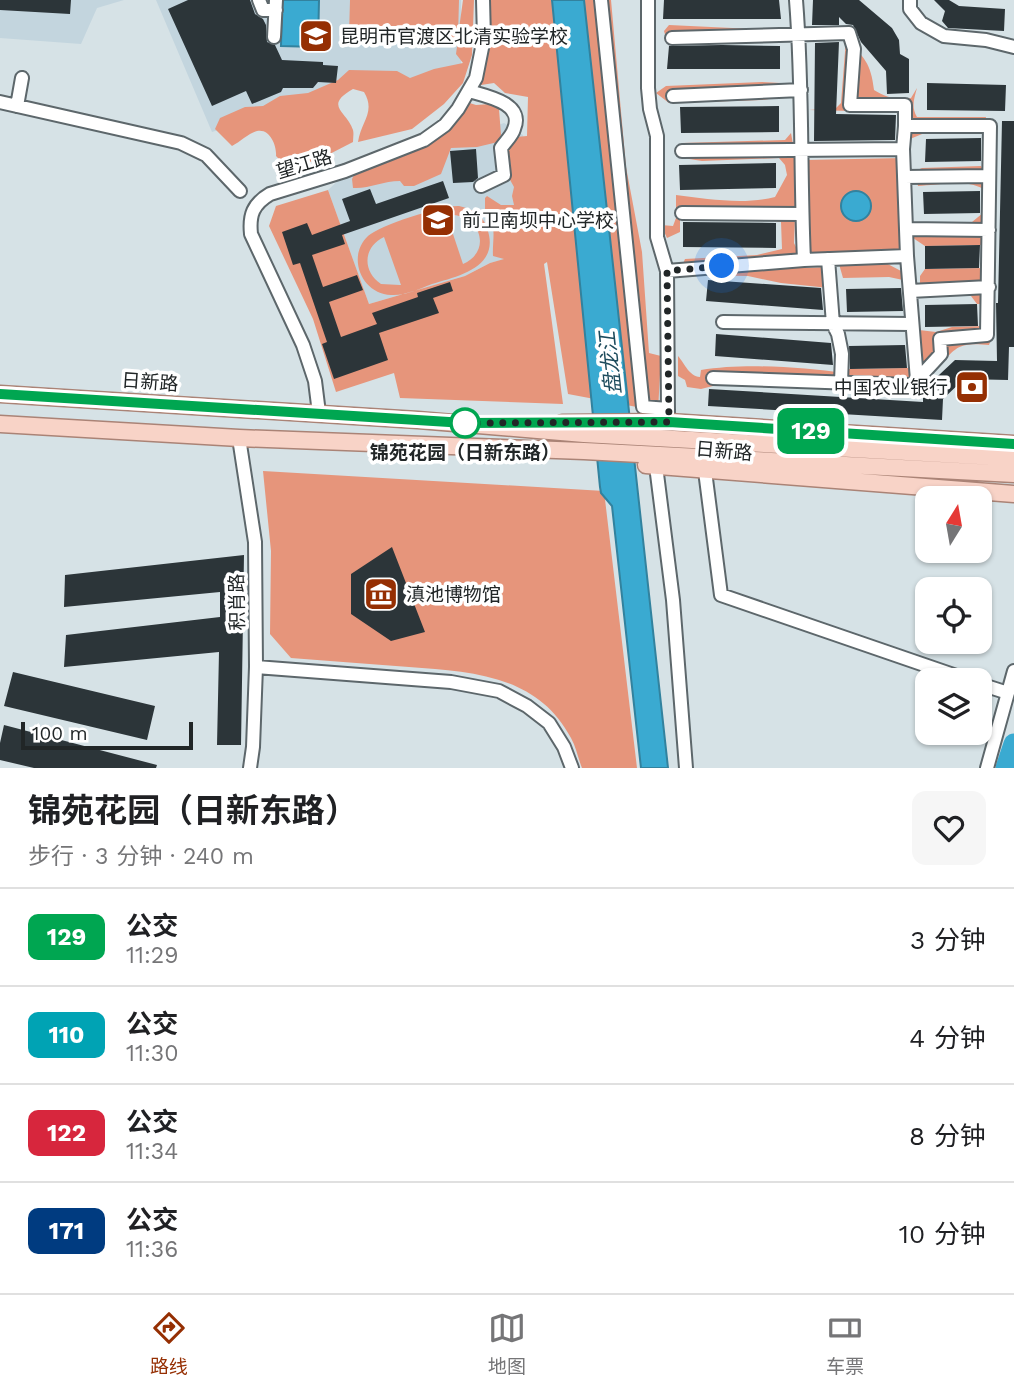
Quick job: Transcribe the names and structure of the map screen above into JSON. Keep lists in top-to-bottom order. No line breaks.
{"streets":{"main road":["日新路"],"street":["望江路","积肖路"]},"crossings":[["望江路","日新路"],["日新路","积肖路"]],"water":["盘龙江"],"places":{"school or university":["昆明市官渡区北清实验学校","前卫南坝中心学校"],"bank":["中国农业银行"],"other":["锦苑花园（日新东路）"],"museum":["滇池博物馆"]},"lines":["bus line 129"],"scale_bar":"100 m","north":"top","page":{"on_map":"129","scale":"100 m","heading":["锦苑花园（日新东路）","步行 · 3 分钟 · 240 m"],"list":[{"mark":"129","name":"公交","note":"11:29","value":"3 分钟"},{"mark":"110","name":"公交","note":"11:30","value":"4 分钟"},{"mark":"122","name":"公交","note":"11:34","value":"8 分钟"},{"mark":"171","name":"公交","note":"11:36","value":"10 分钟"}],"tabs":["路线","地图","车票"]}}
